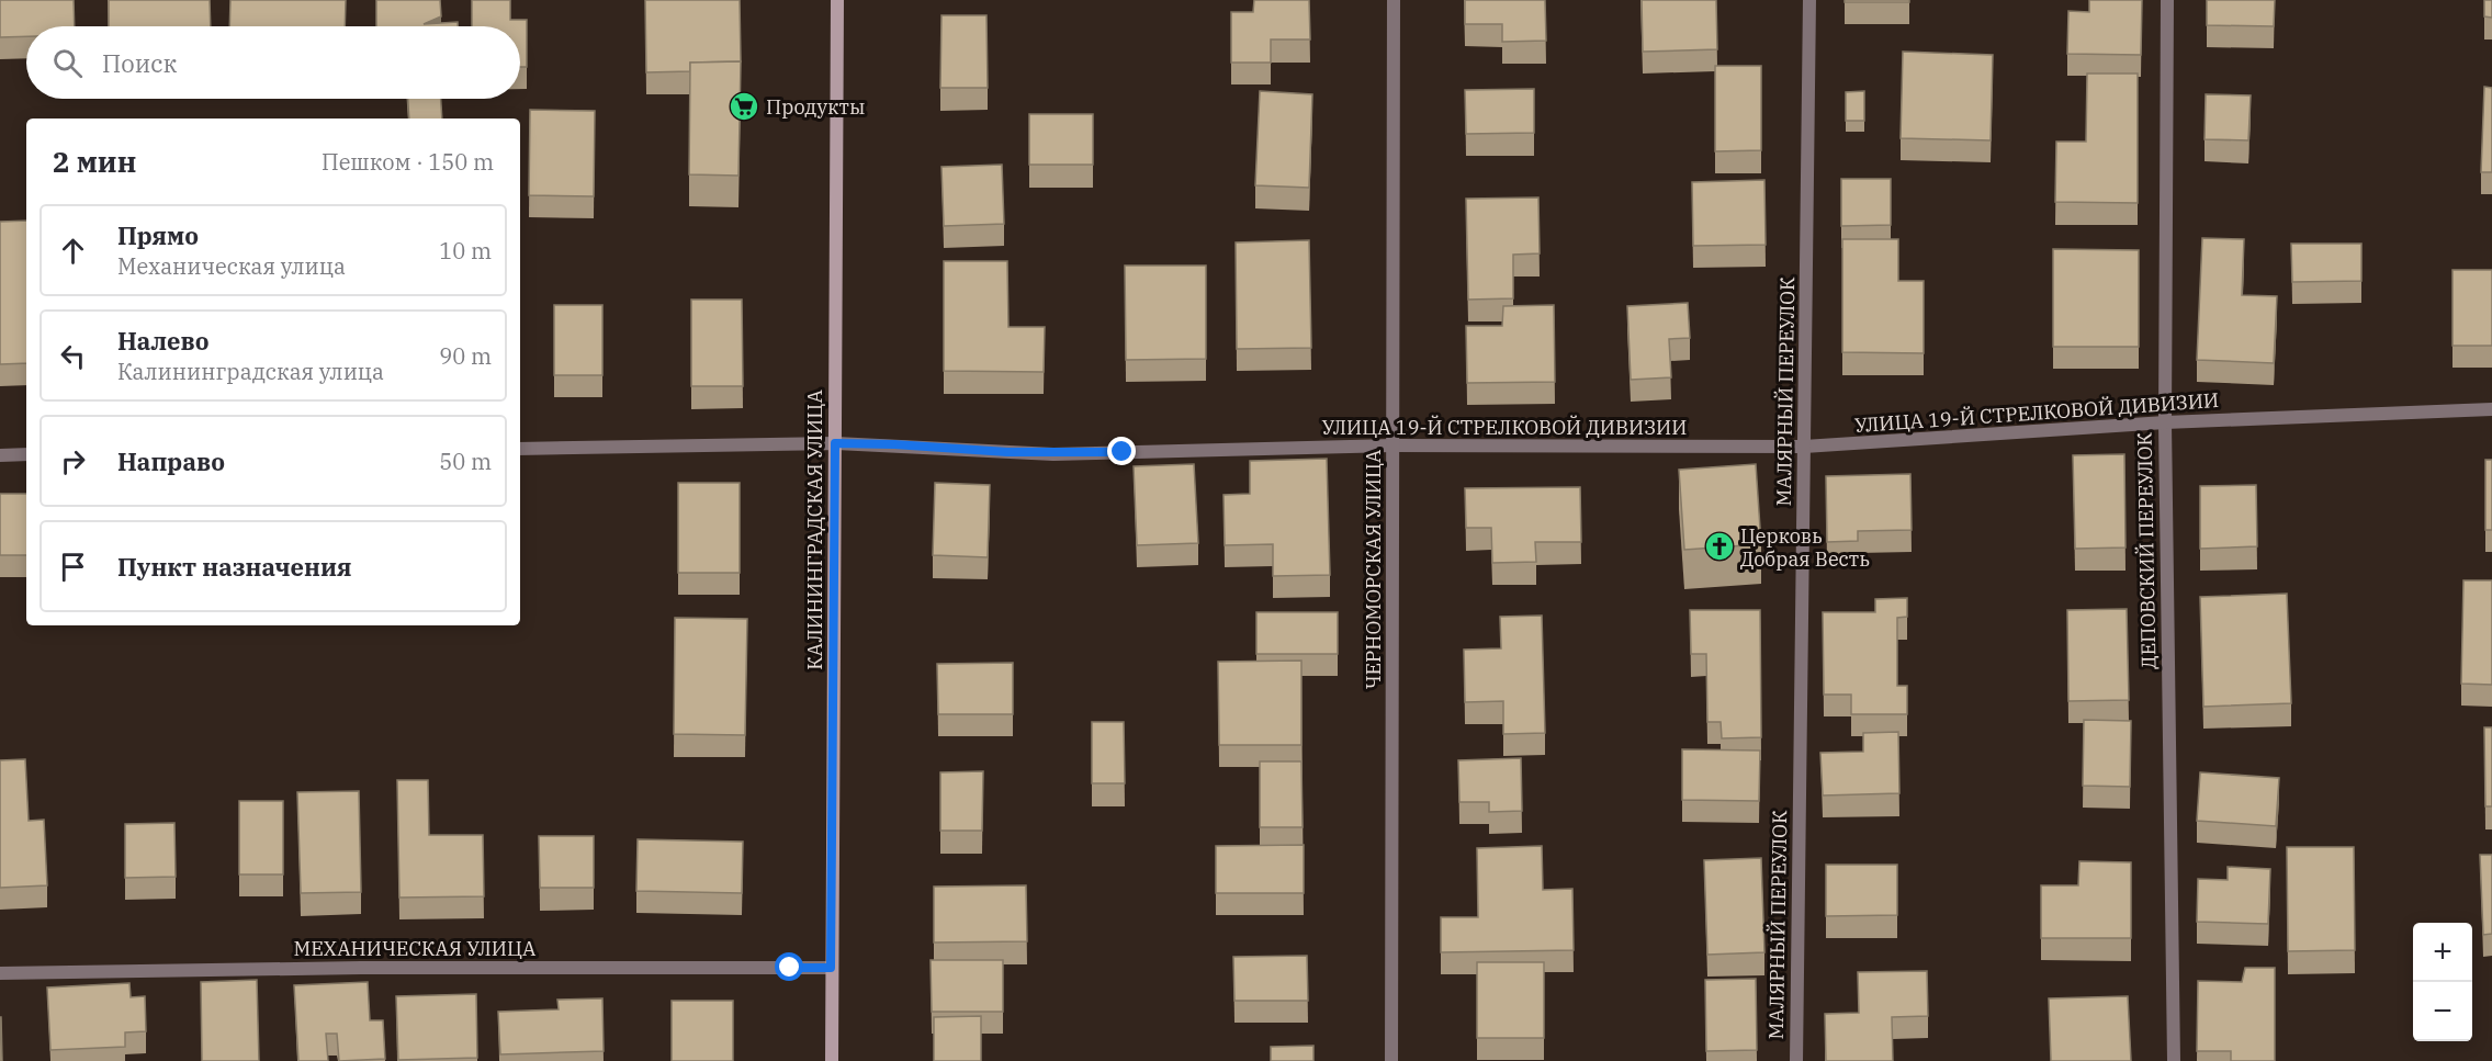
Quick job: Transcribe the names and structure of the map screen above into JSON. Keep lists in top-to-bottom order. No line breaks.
{"streets":{"main road":["КАЛИНИНГРАДСКАЯ УЛИЦА"],"street":["МАЛЯРНЫЙ ПЕРЕУЛОК","УЛИЦА 19-Й СТРЕЛКОВОЙ ДИВИЗИИ","ДЕПОВСКИЙ ПЕРЕУЛОК","ЧЕРНОМОРСКАЯ УЛИЦА","МЕХАНИЧЕСКАЯ УЛИЦА"]},"crossings":[["МАЛЯРНЫЙ ПЕРЕУЛОК","УЛИЦА 19-Й СТРЕЛКОВОЙ ДИВИЗИИ"],["УЛИЦА 19-Й СТРЕЛКОВОЙ ДИВИЗИИ","КАЛИНИНГРАДСКАЯ УЛИЦА"],["УЛИЦА 19-Й СТРЕЛКОВОЙ ДИВИЗИИ","ДЕПОВСКИЙ ПЕРЕУЛОК"],["УЛИЦА 19-Й СТРЕЛКОВОЙ ДИВИЗИИ","ЧЕРНОМОРСКАЯ УЛИЦА"],["КАЛИНИНГРАДСКАЯ УЛИЦА","МЕХАНИЧЕСКАЯ УЛИЦА"]],"places":{"supermarket":["Продукты"],"church":["Церковь Добрая Весть"]},"page":{"search":"Поиск","heading":["2 мин","Пешком · 150 m"],"list":[["Прямо","Механическая улица","10 m"],["Налево","Калининградская улица","90 m"],["Направо","50 m"],"Пункт назначения"],"map_buttons":["+","−"]}}
